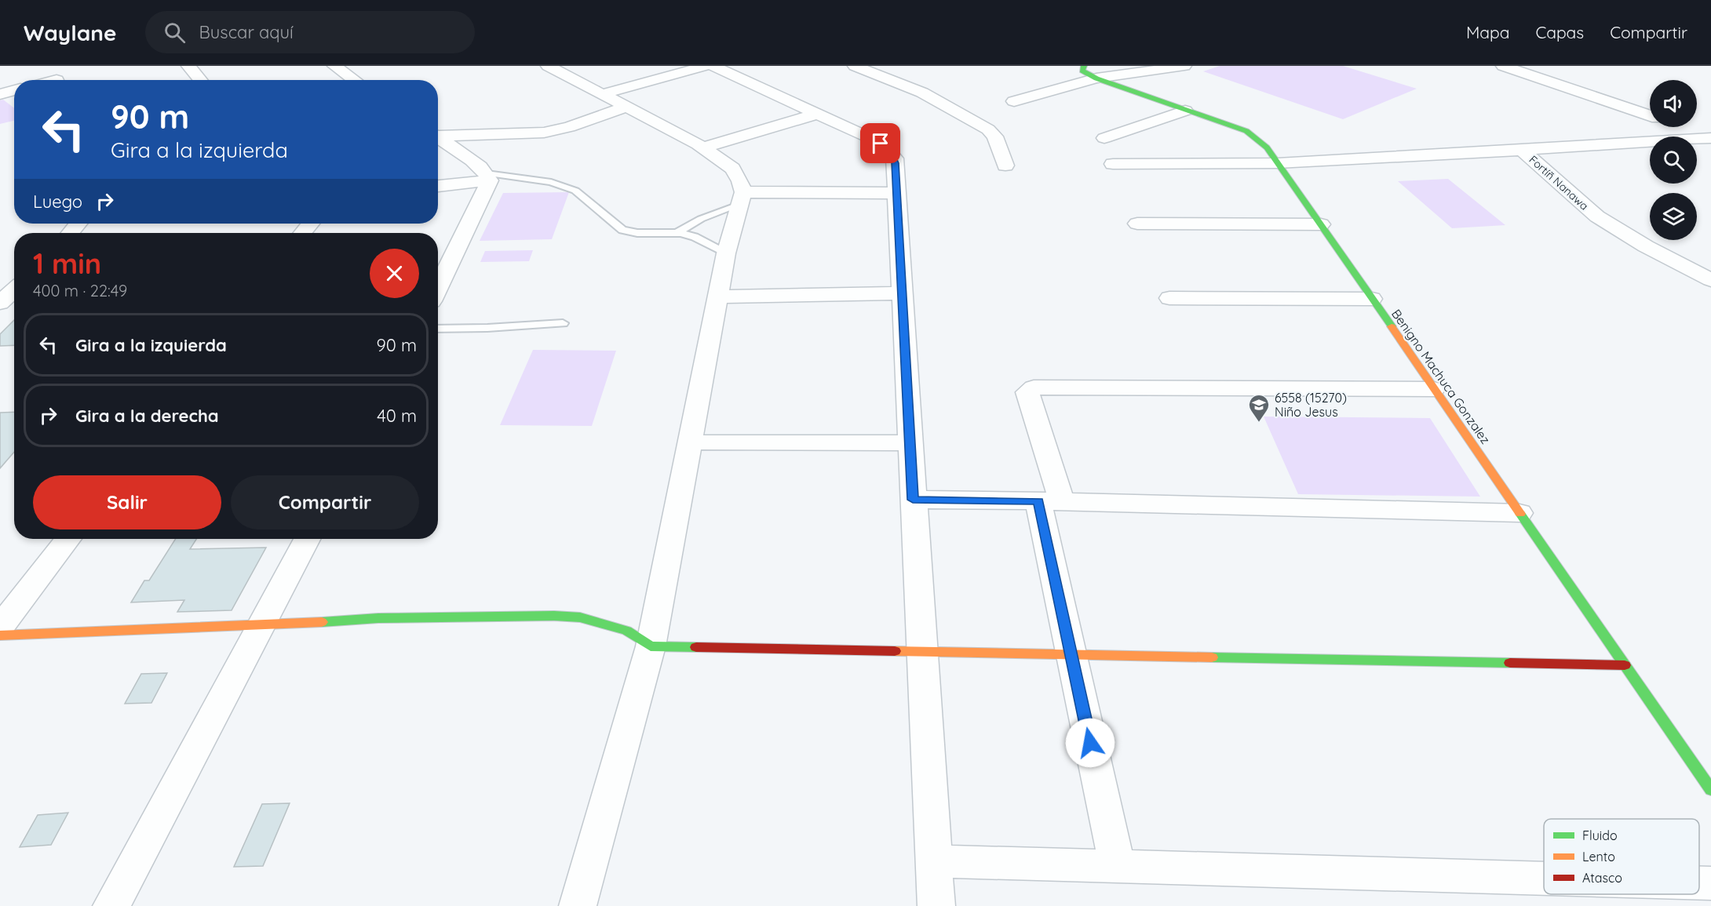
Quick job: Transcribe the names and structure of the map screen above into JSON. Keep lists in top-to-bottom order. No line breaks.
{"streets":{"street":["Fortíñ Nanawa","Benigno Machuca Gonzalez"]},"places":{"school or university":["6558 (15270) Niño Jesus"]},"legend":["Fluido","Lento","Atasco"],"page":{"header":"Waylane","search":"Buscar aquí","nav":["Mapa","Capas","Compartir"],"turn":["90 m","Gira a la izquierda"],"then":"Luego","heading":["1 min","400 m · 22:49"],"list":[{"name":"Gira a la izquierda","value":"90 m"},{"name":"Gira a la derecha","value":"40 m"}],"buttons":["Salir","Compartir"]}}
